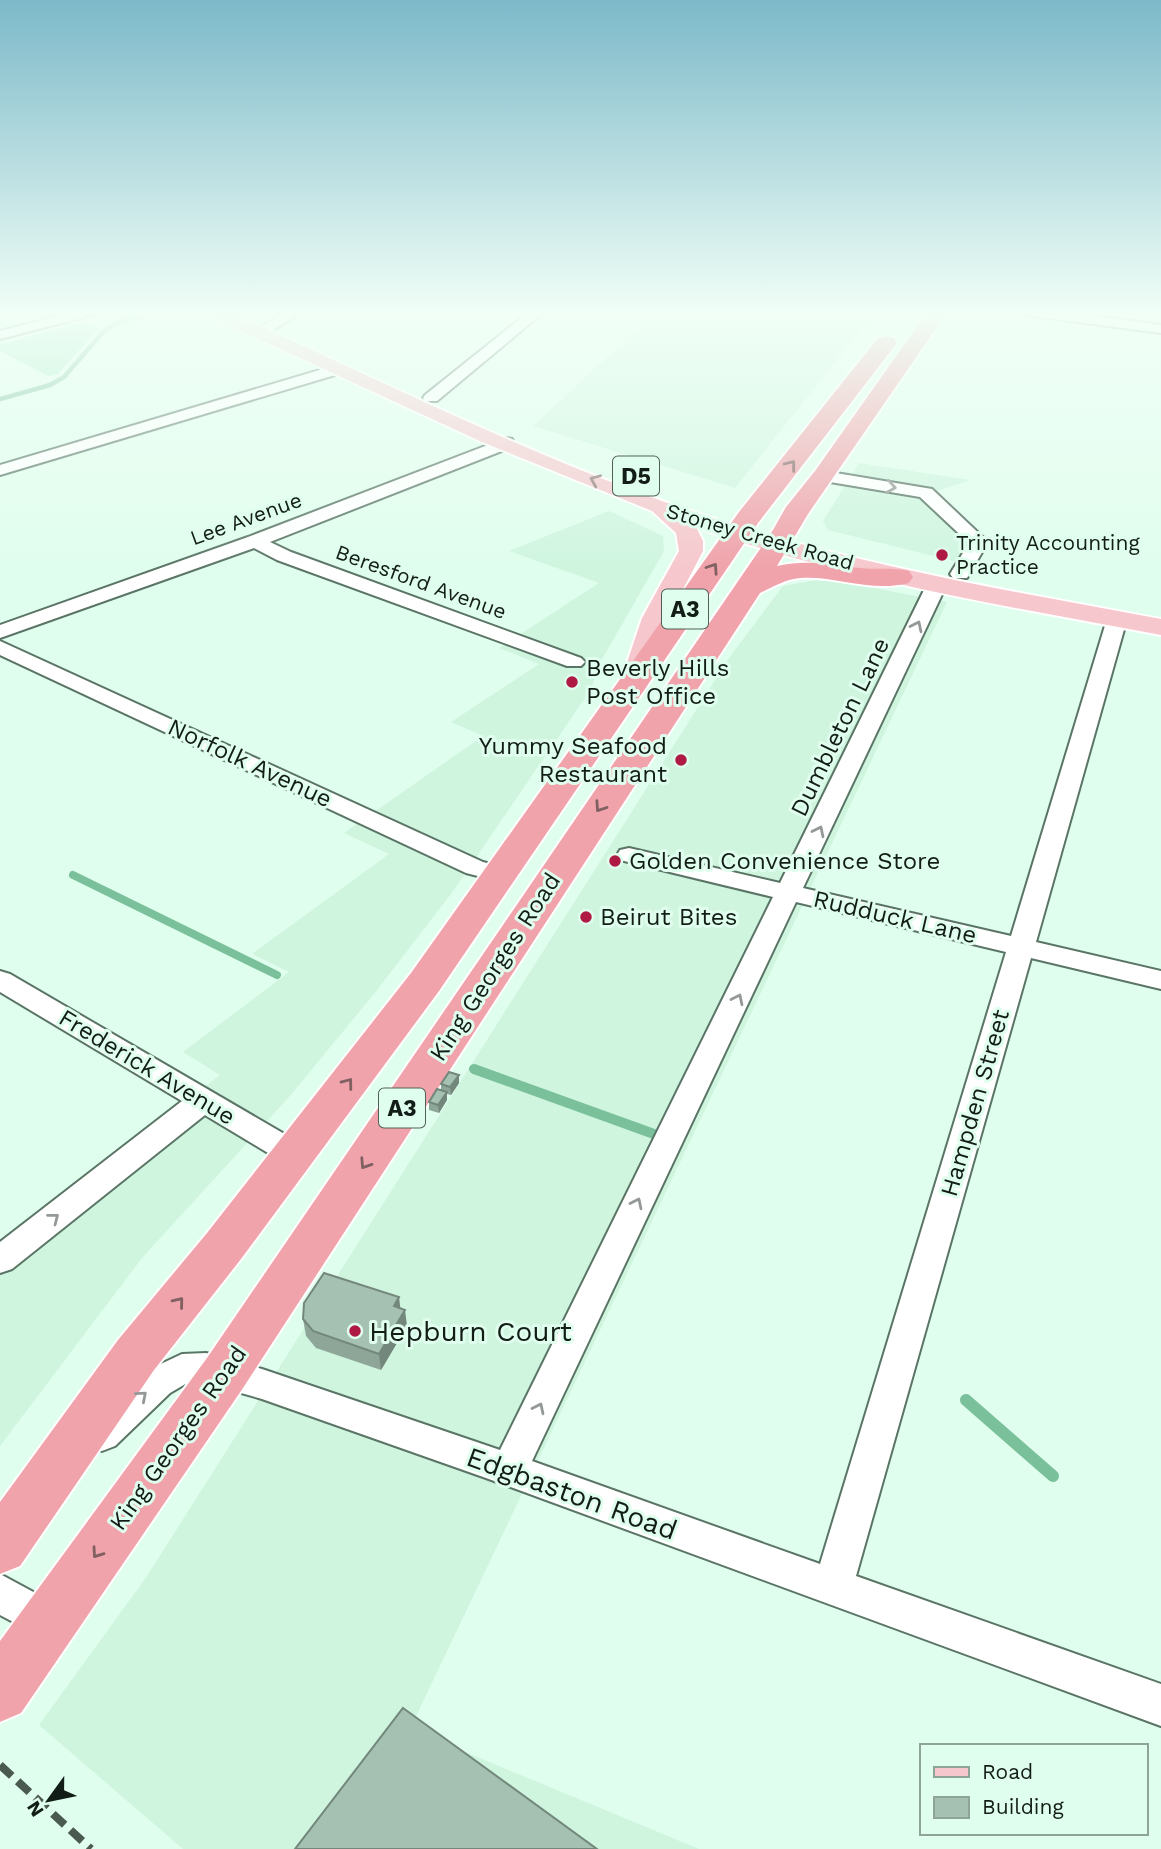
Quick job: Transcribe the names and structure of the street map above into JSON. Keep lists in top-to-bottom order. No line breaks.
{"streets":{"highway":["A3","King Georges Road"],"main road":["D5","Stoney Creek Road"],"street":["Lee Avenue","Beresford Avenue","Dumbleton Lane","Norfolk Avenue","Rudduck Lane","Frederick Avenue","Hampden Street","Edgbaston Road"]},"crossings":[["Lee Avenue","Stoney Creek Road"],["Lee Avenue","Beresford Avenue"],["Stoney Creek Road","Dumbleton Lane"],["Stoney Creek Road","King Georges Road"],["Stoney Creek Road","Hampden Street"],["Dumbleton Lane","Rudduck Lane"],["Dumbleton Lane","King Georges Road"],["Dumbleton Lane","Edgbaston Road"],["Norfolk Avenue","King Georges Road"],["Rudduck Lane","Hampden Street"],["King Georges Road","Frederick Avenue"],["King Georges Road","Edgbaston Road"],["Hampden Street","Edgbaston Road"]],"places":["Trinity Accounting Practice","Beverly Hills Post Office","Yummy Seafood Restaurant","Golden Convenience Store","Beirut Bites","Hepburn Court"],"legend":["Road","Building"],"north":"bottom left"}
